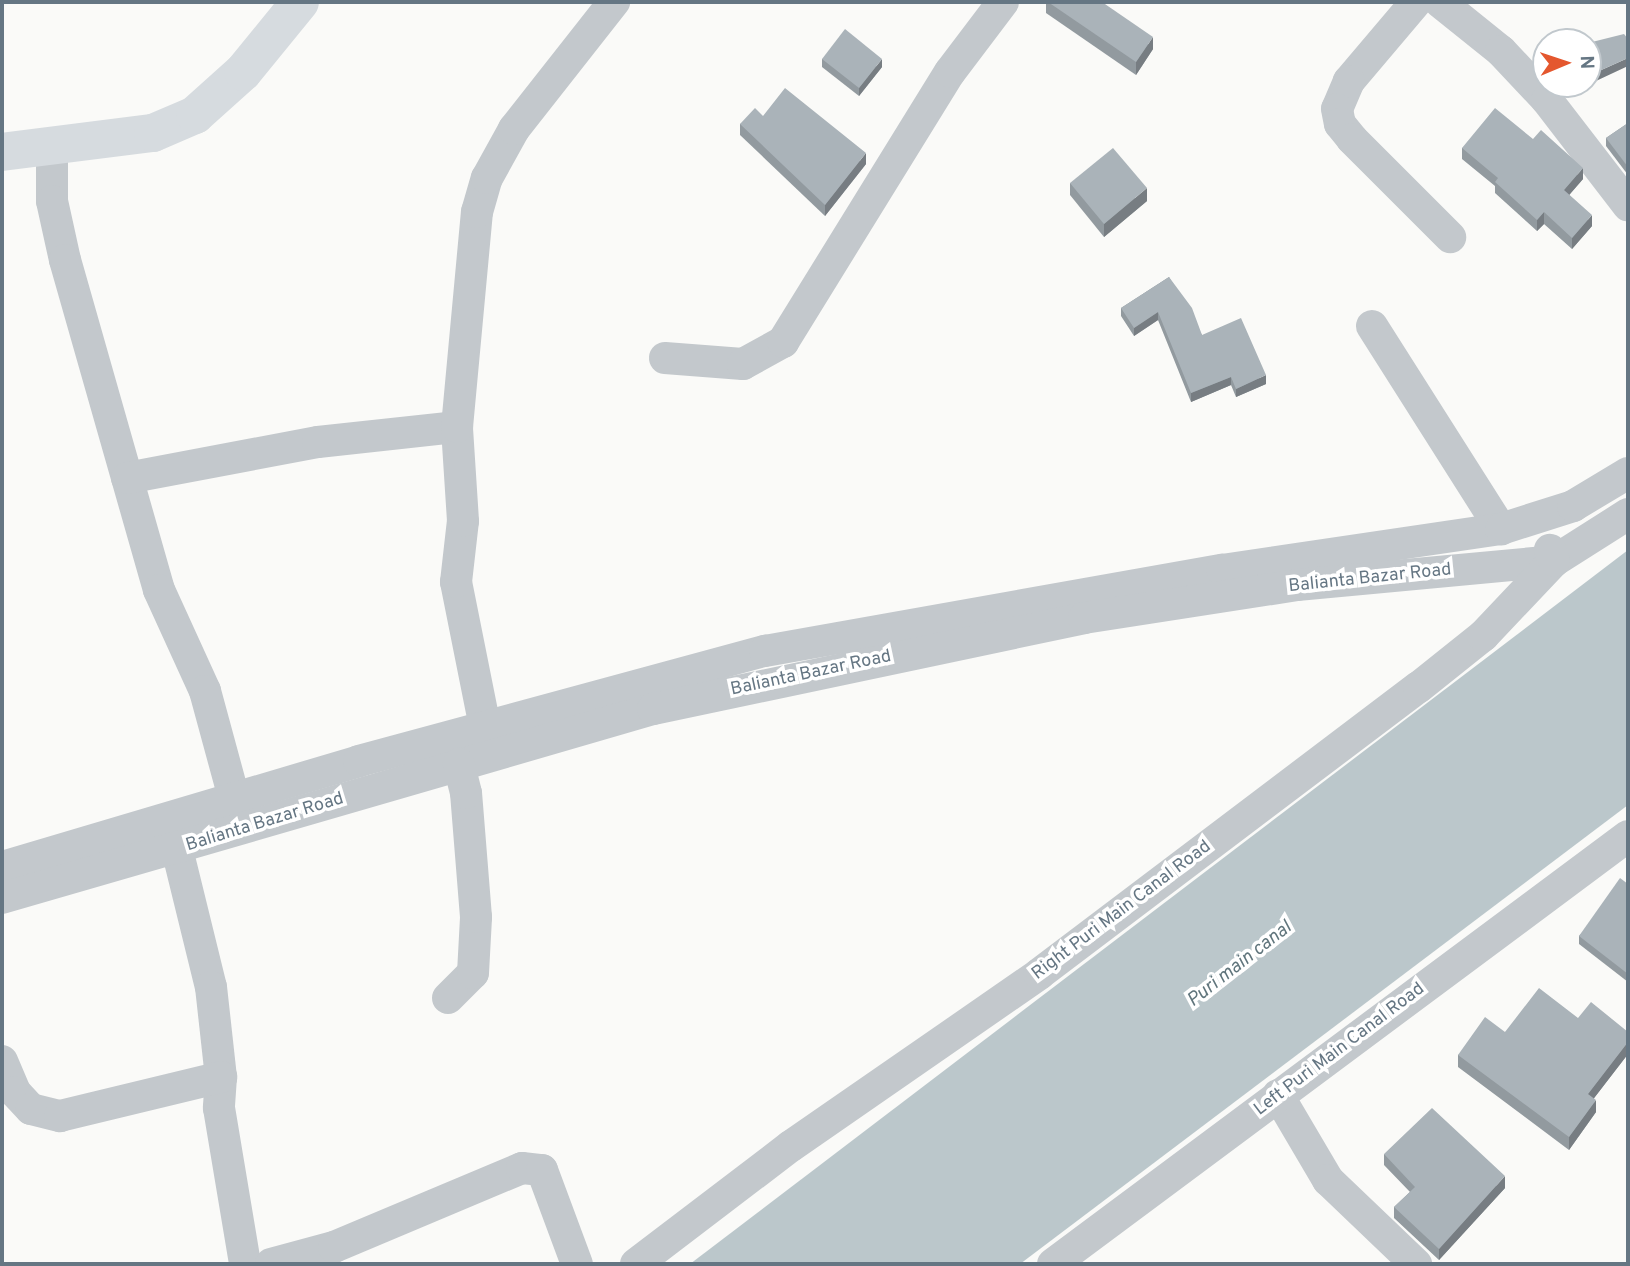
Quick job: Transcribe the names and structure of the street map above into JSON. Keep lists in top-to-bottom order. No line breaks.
{"streets":{"street":["Balianta Bazar Road","Right Puri Main Canal Road","Left Puri Main Canal Road"]},"crossings":[["Balianta Bazar Road","Right Puri Main Canal Road"]],"water":["Puri main canal"],"north":"right"}
